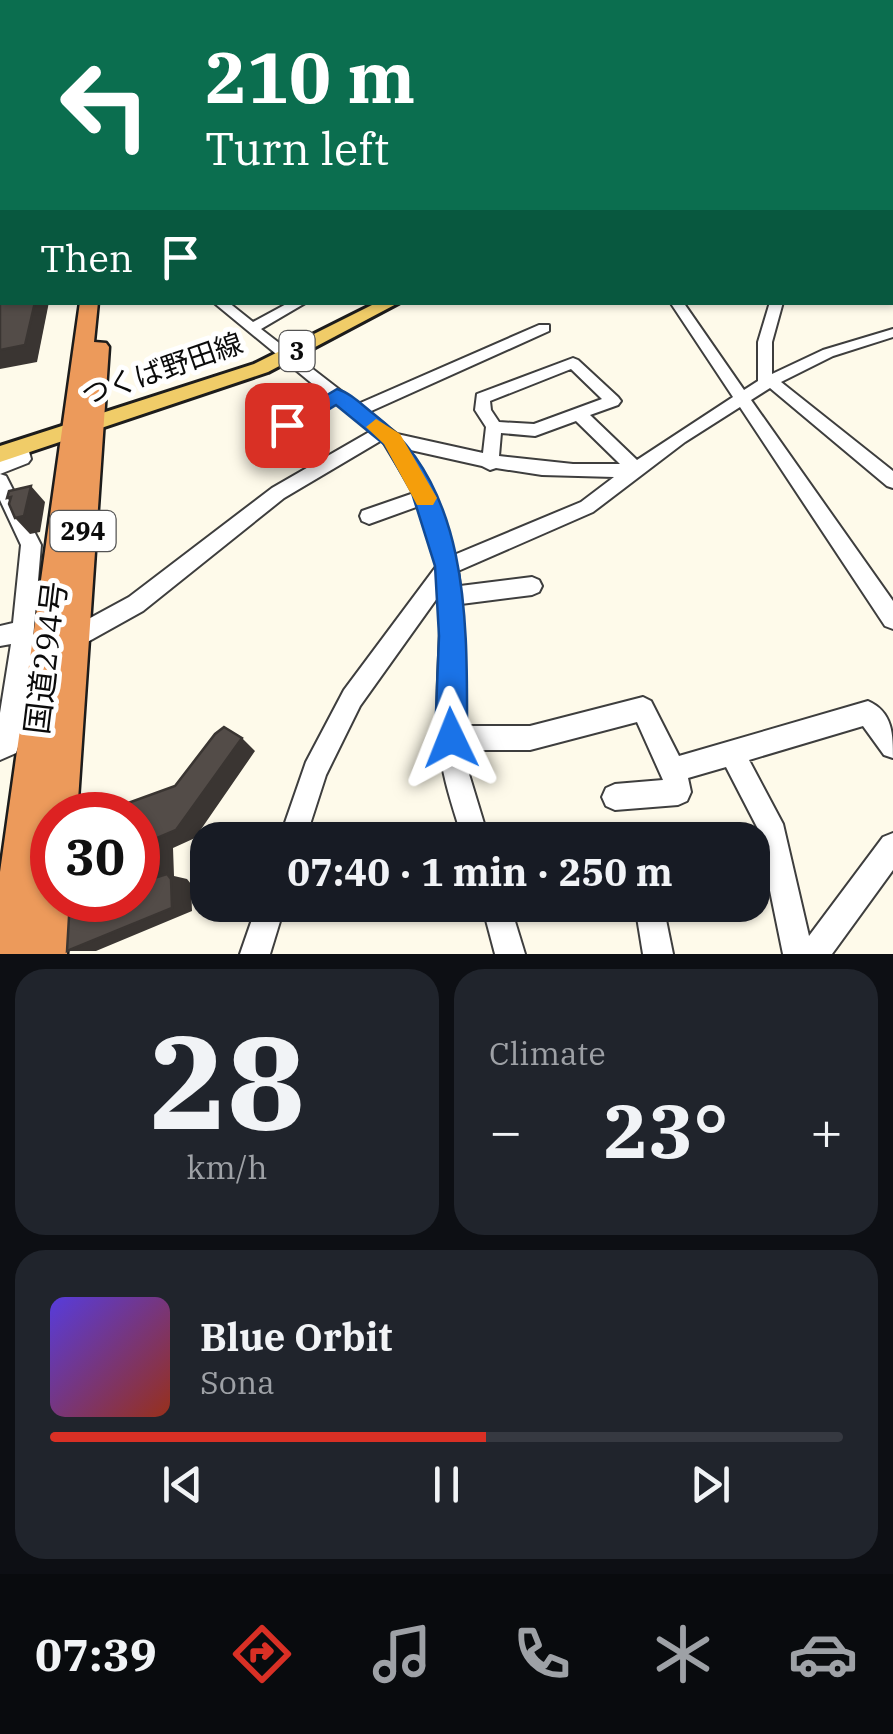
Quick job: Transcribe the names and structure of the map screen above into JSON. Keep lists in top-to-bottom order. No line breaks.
{"streets":{"highway":["294","国道294号"],"main road":["3","つくば野田線"]},"crossings":[["つくば野田線","国道294号"]],"page":{"turn":["210 m","Turn left"],"then":"Then","limit":"30","trip":"07:40 · 1 min · 250 m","tile":[["28","km/h"],"Climate"],"heat":["−","23°","+"],"song":["Blue Orbit","Sona"],"tabs":"07:39"}}
